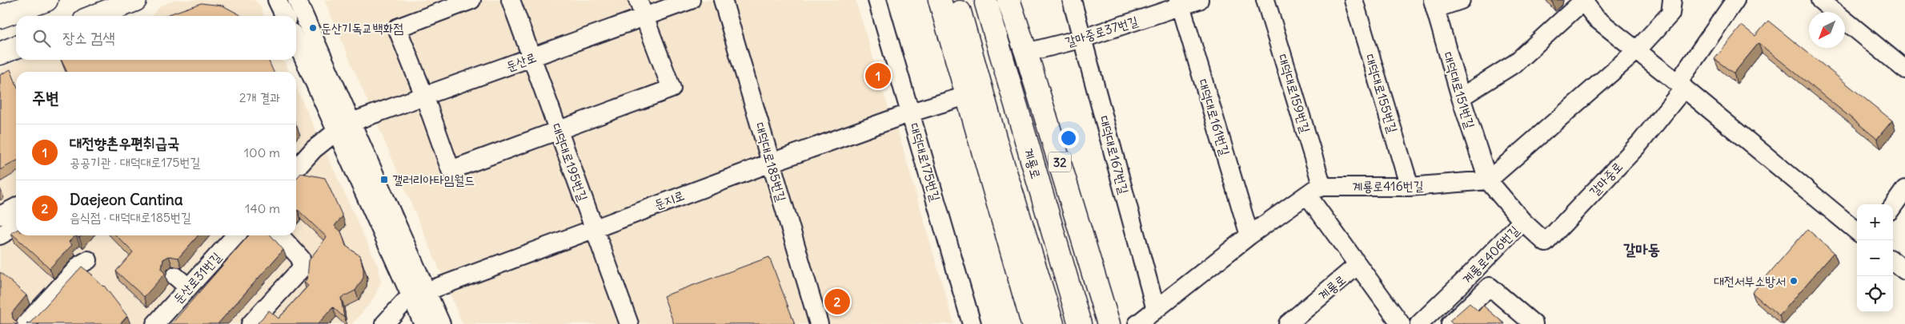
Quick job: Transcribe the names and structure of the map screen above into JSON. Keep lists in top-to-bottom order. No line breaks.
{"streets":{"main road":["32","계룡로"],"street":["갈마중로37번길","둔산로","대덕대로151번길","대덕대로159번길","대덕대로155번길","대덕대로161번길","대덕대로167번길","대덕대로195번길","대덕대로185번길","대덕대로175번길","갈마중로","계룡로416번길","둔지로","계룡로406번길","둔산로31번길"]},"crossings":[["갈마중로37번길","대덕대로161번길"],["갈마중로37번길","대덕대로167번길"],["갈마중로37번길","32"],["둔산로","대덕대로195번길"],["대덕대로151번길","계룡로416번길"],["대덕대로151번길","계룡로406번길"],["대덕대로159번길","계룡로416번길"],["대덕대로155번길","계룡로416번길"],["대덕대로195번길","둔지로"],["대덕대로185번길","둔지로"],["대덕대로175번길","둔지로"],["갈마중로","계룡로406번길"],["계룡로416번길","계룡로406번길"]],"districts":["갈마동"],"places":{"other":["둔산기독교백화점","대전서부소방서"],"transit":["갤러리아타임월드"]},"north":"bottom left","page":{"search":"장소 검색","pins":["1","2"],"heading":["주변","2개 결과"],"list":[{"mark":"1","name":"대전향촌우편취급국","note":"공공기관 · 대덕대로175번길","value":"100 m"},{"mark":"2","name":"Daejeon Cantina","note":"음식점 · 대덕대로185번길","value":"140 m"}],"map_buttons":["+","−"]}}
